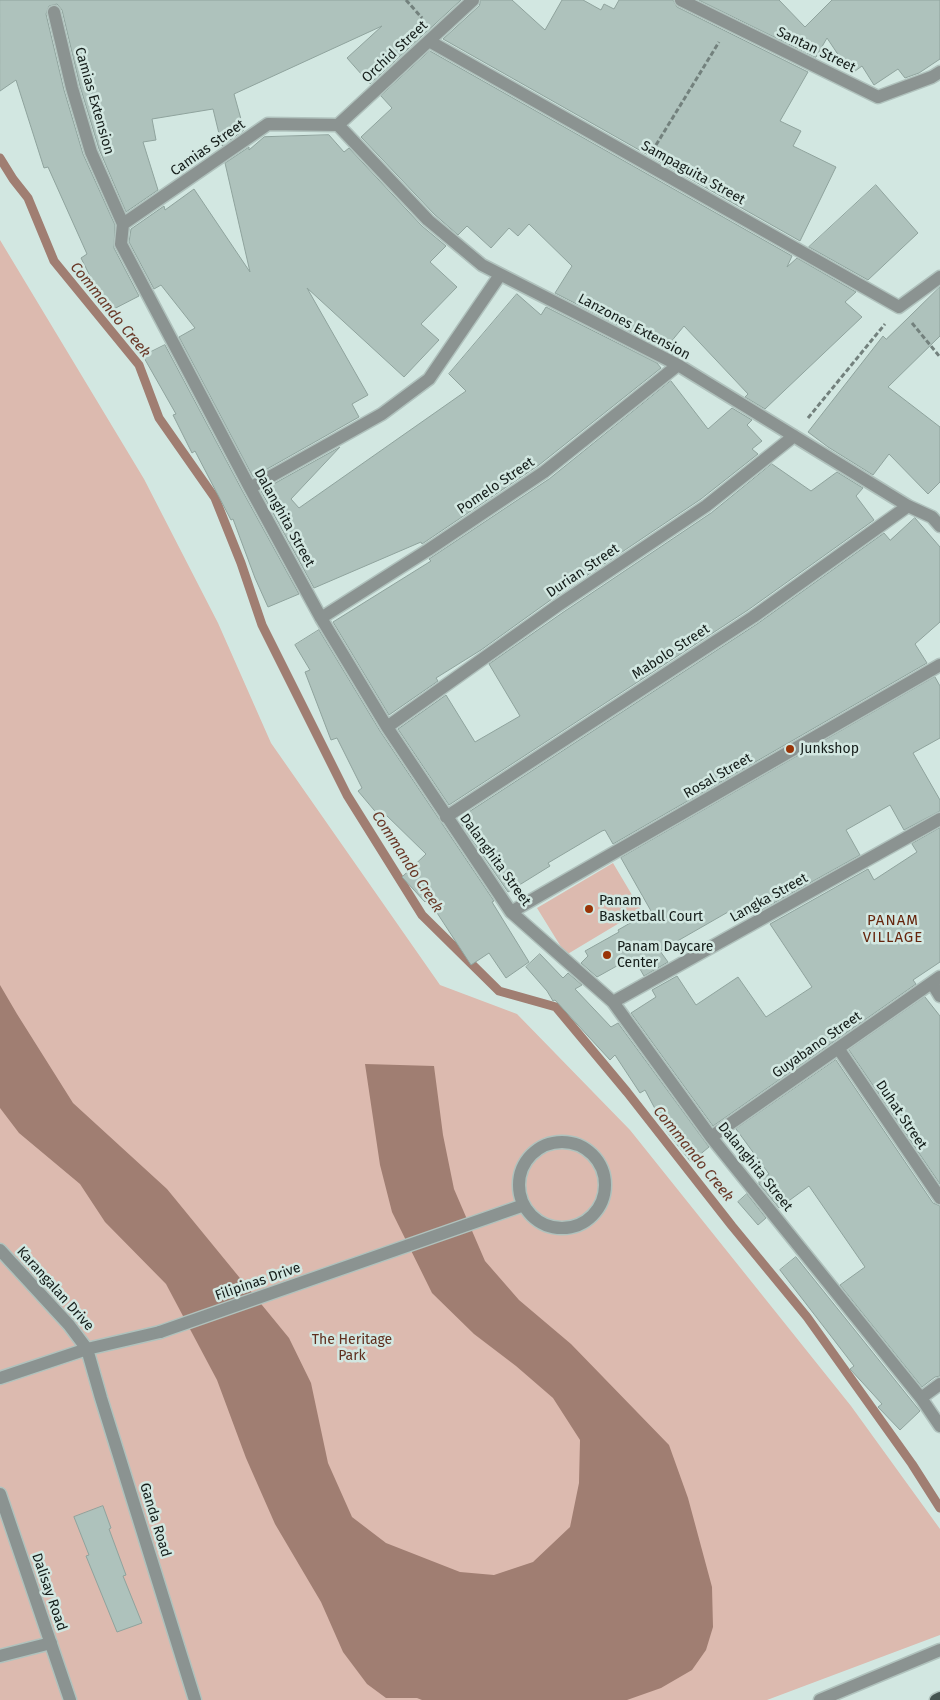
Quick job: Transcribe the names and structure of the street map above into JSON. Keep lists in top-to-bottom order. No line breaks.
{"streets":{"street":["Santan Street","Orchid Street","Camias Extension","Camias Street","Sampaguita Street","Lanzones Extension","Pomelo Street","Dalanghita Street","Durian Street","Mabolo Street","Rosal Street","Langka Street","Guyabano Street","Duhat Street","Filipinas Drive","Karangalan Drive","Ganda Road","Dalisay Road"]},"crossings":[["Orchid Street","Camias Street"],["Orchid Street","Sampaguita Street"],["Orchid Street","Lanzones Extension"],["Camias Extension","Camias Street"],["Camias Extension","Dalanghita Street"],["Camias Street","Lanzones Extension"],["Camias Street","Dalanghita Street"],["Lanzones Extension","Pomelo Street"],["Lanzones Extension","Durian Street"],["Lanzones Extension","Mabolo Street"],["Pomelo Street","Dalanghita Street"],["Dalanghita Street","Durian Street"],["Dalanghita Street","Mabolo Street"],["Dalanghita Street","Rosal Street"],["Dalanghita Street","Langka Street"],["Dalanghita Street","Guyabano Street"],["Guyabano Street","Duhat Street"],["Filipinas Drive","Karangalan Drive"],["Filipinas Drive","Ganda Road"],["Karangalan Drive","Ganda Road"]],"districts":["PANAM VILLAGE"],"water":["Commando Creek"],"parks":["The Heritage Park"],"places":["Junkshop","Panam Basketball Court","Panam Daycare Center"]}
